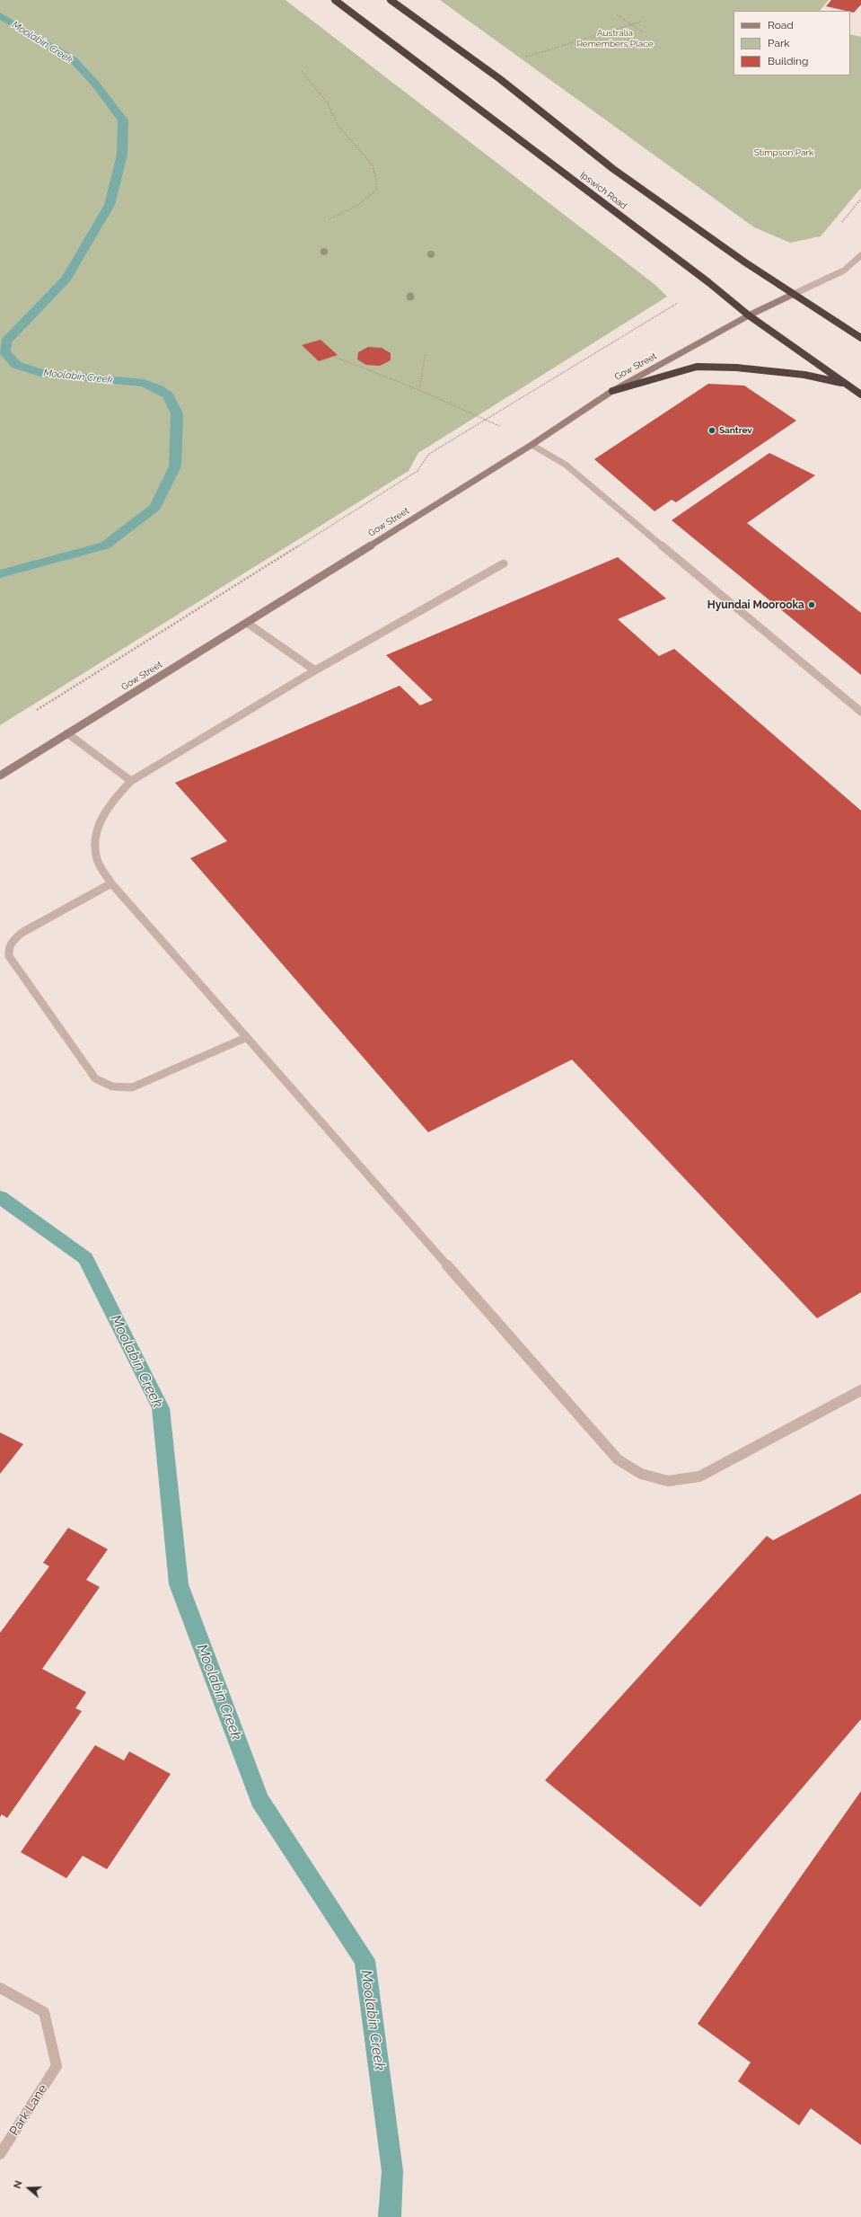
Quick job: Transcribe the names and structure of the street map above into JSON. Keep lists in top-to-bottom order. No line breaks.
{"streets":{"highway":["Ipswich Road"],"street":["Gow Street","Park Lane"]},"crossings":[["Ipswich Road","Gow Street"]],"water":["Moolabin Creek"],"parks":["Australia Remembers Place","Stimpson Park"],"places":["Santrev","Hyundai Moorooka"],"legend":["Road","Park","Building"],"north":"left"}
